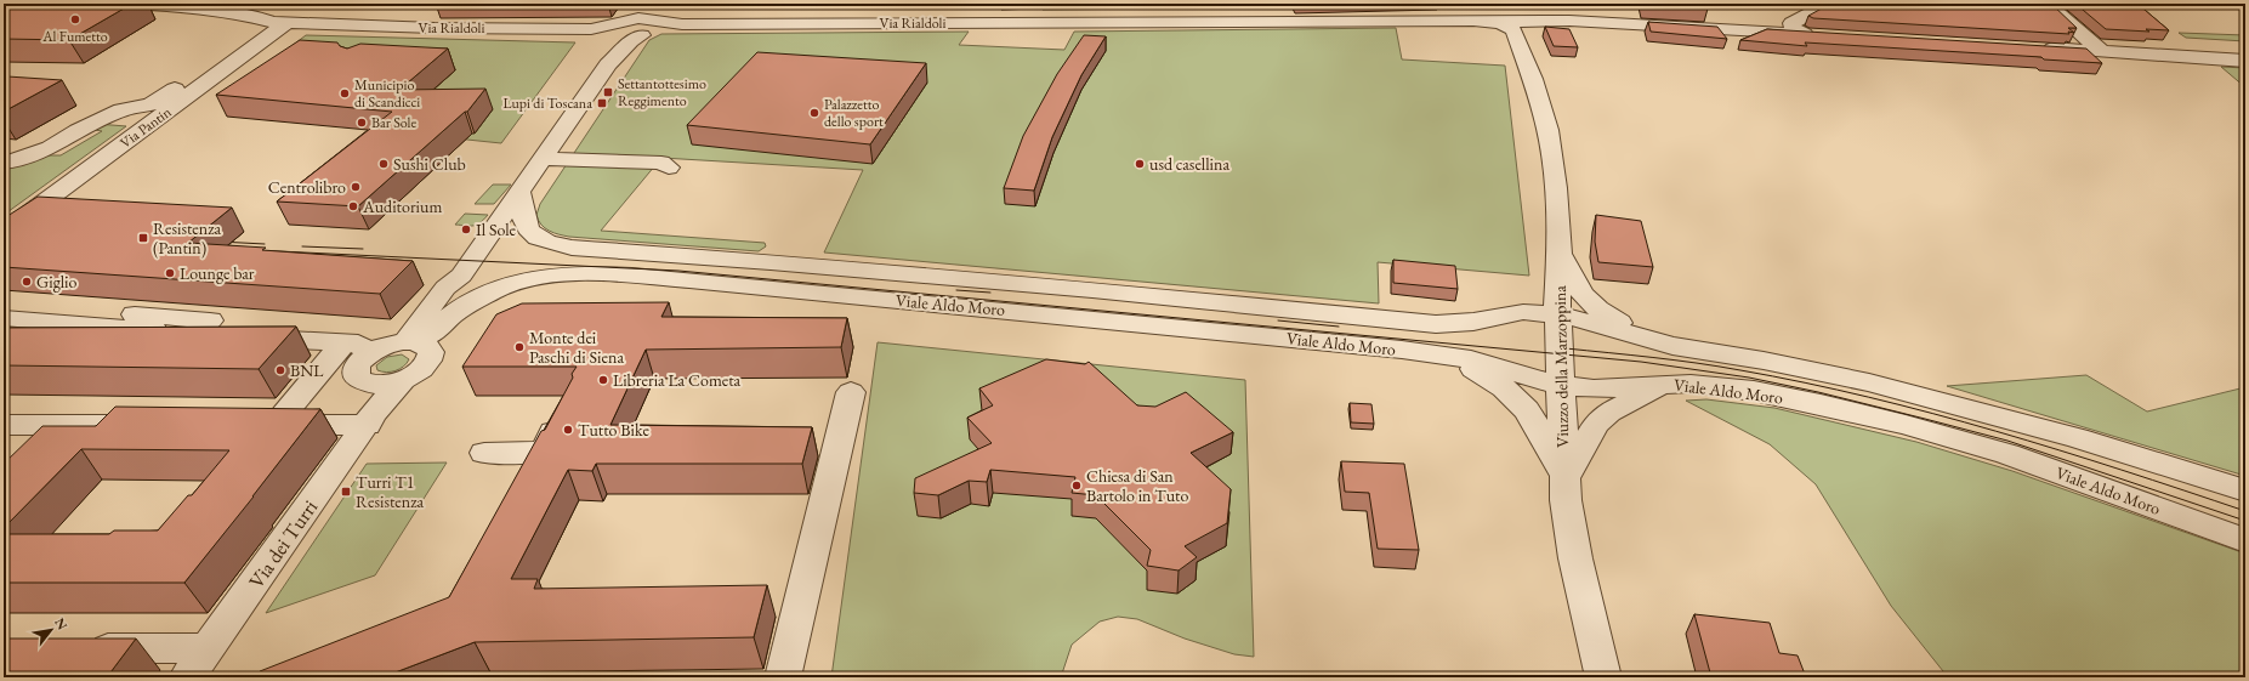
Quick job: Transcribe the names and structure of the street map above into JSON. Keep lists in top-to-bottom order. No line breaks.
{"streets":{"street":["Via Rialdoli","Via Pantin","Viale Aldo Moro","Viuzzo della Marzoppina","Via dei Turri"]},"crossings":[["Via Rialdoli","Via Pantin"],["Via Rialdoli","Viuzzo della Marzoppina"],["Viale Aldo Moro","Viuzzo della Marzoppina"],["Viale Aldo Moro","Via dei Turri"]],"places":{"other":["Al Fumetto","Municipio di Scandicci","Palazzetto dello sport","Bar Sole","Sushi Club","usd casellina","Centrolibro","Auditorium","Il Sole","Lounge bar","Giglio","Monte dei Paschi di Siena","BNL","Libreria La Cometa","Tutto Bike","Chiesa di San Bartolo in Tuto"],"transit":["Settantottesimo Reggimento","Lupi di Toscana","Resistenza (Pantin)","Turri T1 Resistenza"]},"north":"top right"}
